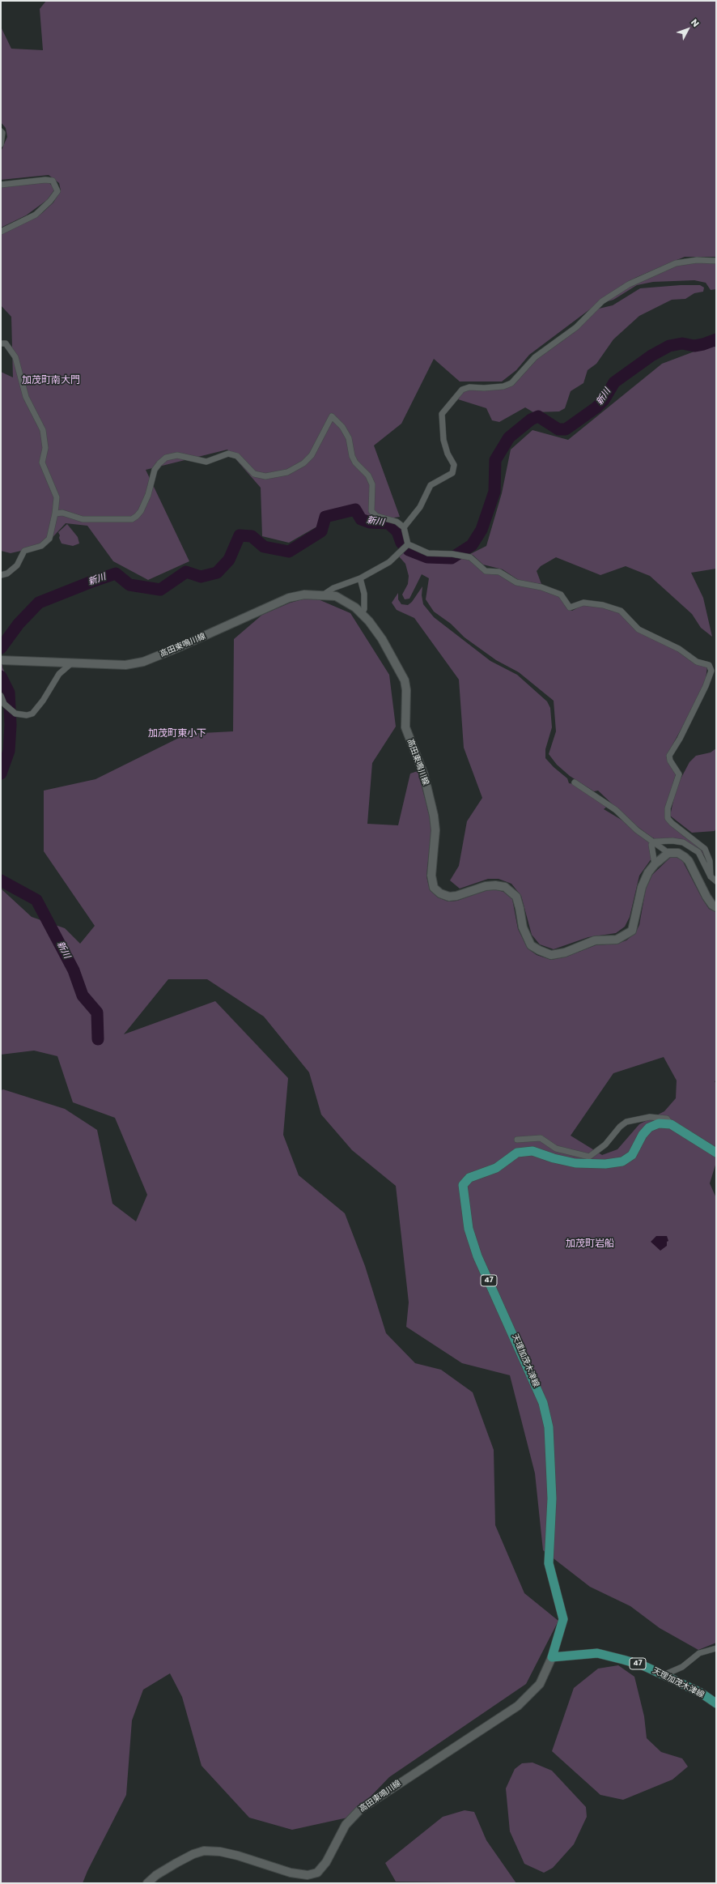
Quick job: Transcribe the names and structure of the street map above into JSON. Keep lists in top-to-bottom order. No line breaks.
{"streets":{"main road":["高田東鳴川線","47","天理加茂木津線"]},"crossings":[["高田東鳴川線","天理加茂木津線"]],"districts":["加茂町南大門","加茂町東小下","加茂町岩船"],"water":["新川"],"north":"top right"}
